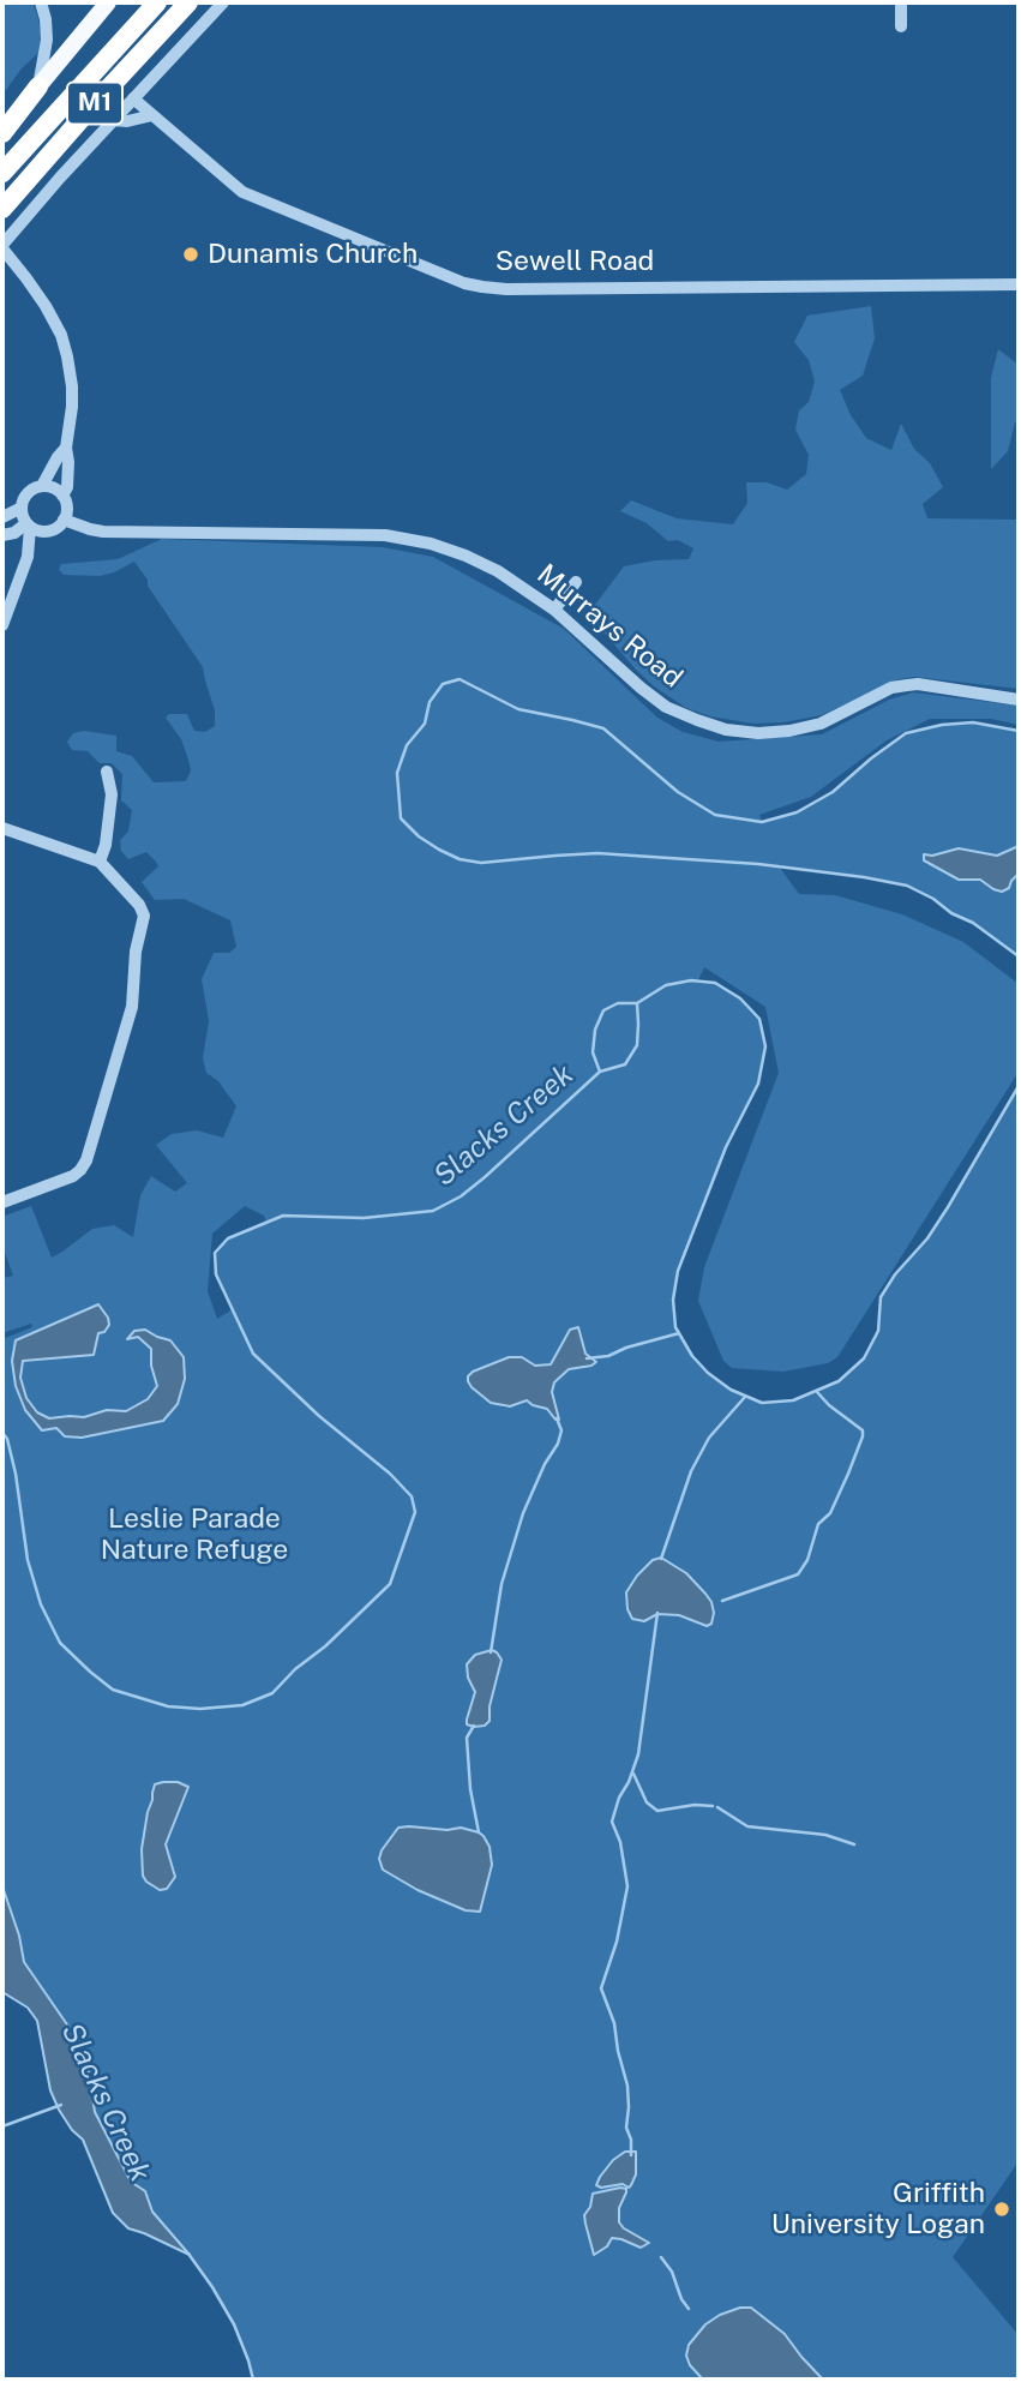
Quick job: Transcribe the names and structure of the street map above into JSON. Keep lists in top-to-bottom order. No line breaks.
{"streets":{"highway":["M1"],"street":["Sewell Road","Murrays Road"]},"water":["Slacks Creek"],"parks":["Leslie Parade Nature Refuge"],"places":["Dunamis Church","Griffith University Logan"]}
